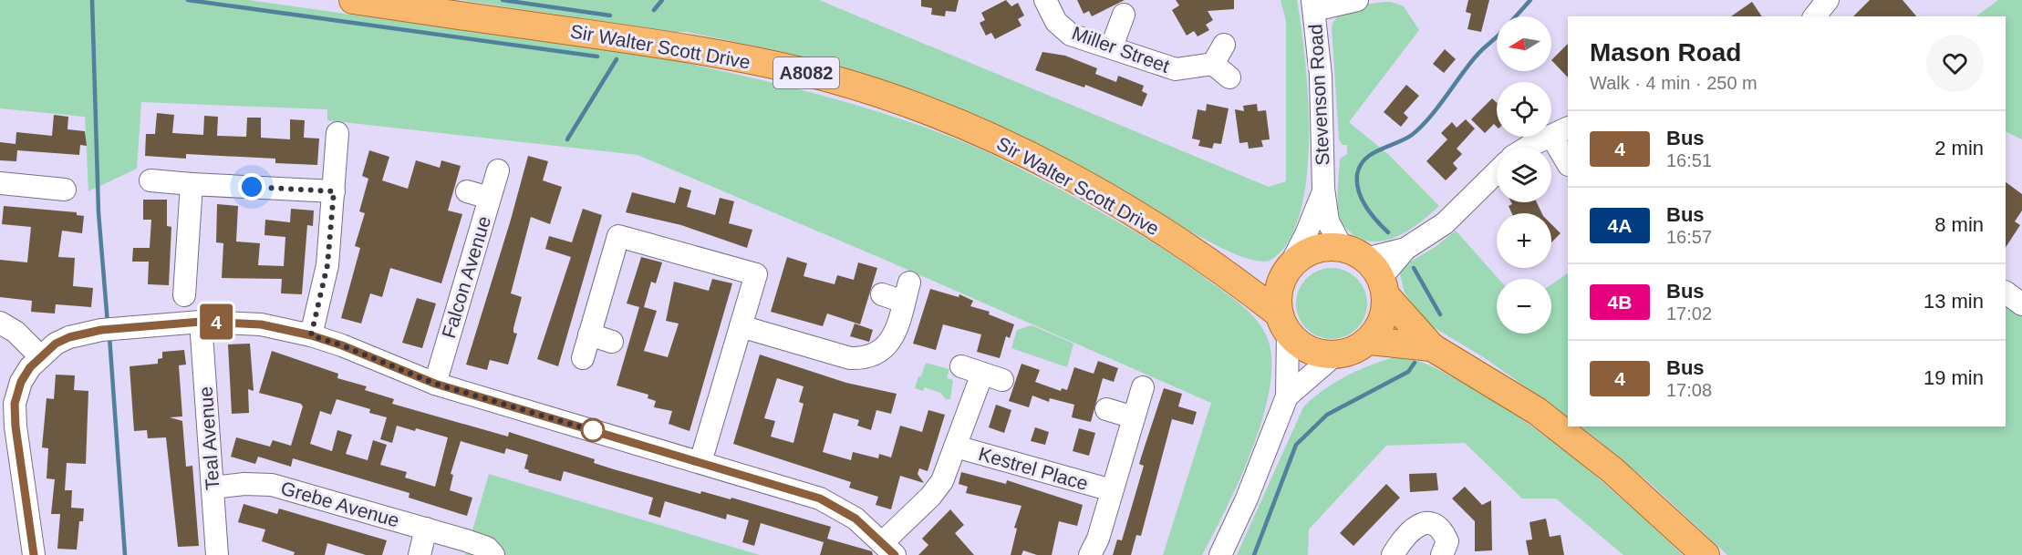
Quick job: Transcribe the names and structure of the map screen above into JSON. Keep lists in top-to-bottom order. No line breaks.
{"streets":{"main road":["Sir Walter Scott Drive","A8082"],"street":["Miller Street","Stevenson Road","Falcon Avenue","Teal Avenue","Kestrel Place","Grebe Avenue"]},"crossings":[["Sir Walter Scott Drive","A8082"],["Sir Walter Scott Drive","Stevenson Road"],["A8082","Stevenson Road"],["Teal Avenue","Grebe Avenue"]],"lines":["bus line 4"],"north":"left","page":{"on_map":"4","map_buttons":["+","−"],"heading":["Mason Road","Walk · 4 min · 250 m"],"list":[{"mark":"4","name":"Bus","note":"16:51","value":"2 min"},{"mark":"4A","name":"Bus","note":"16:57","value":"8 min"},{"mark":"4B","name":"Bus","note":"17:02","value":"13 min"},{"mark":"4","name":"Bus","note":"17:08","value":"19 min"}]}}
